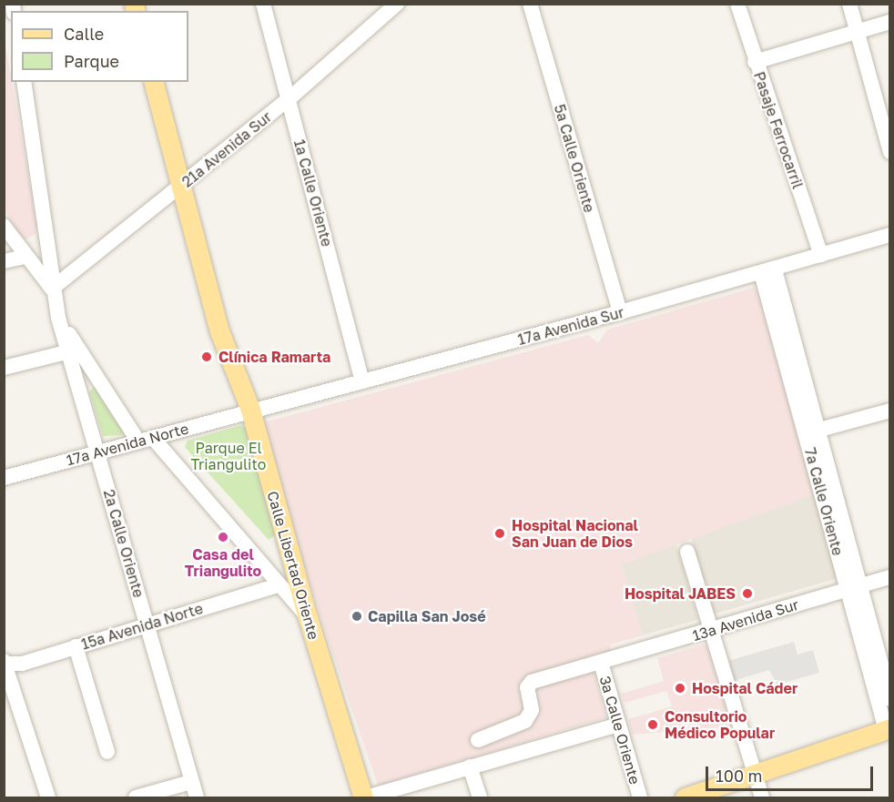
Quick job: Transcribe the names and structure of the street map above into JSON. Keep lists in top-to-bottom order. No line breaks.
{"streets":{"main road":["Calle Libertad Oriente"],"street":["Pasaje Ferrocarril","21a Avenida Sur","5a Calle Oriente","1a Calle Oriente","17a Avenida Sur","17a Avenida Norte","7a Calle Oriente","2a Calle Oriente","13a Avenida Sur","15a Avenida Norte","3a Calle Oriente"]},"crossings":[["Pasaje Ferrocarril","17a Avenida Sur"],["21a Avenida Sur","1a Calle Oriente"],["21a Avenida Sur","2a Calle Oriente"],["21a Avenida Sur","Calle Libertad Oriente"],["5a Calle Oriente","17a Avenida Sur"],["1a Calle Oriente","17a Avenida Sur"],["17a Avenida Sur","17a Avenida Norte"],["17a Avenida Sur","7a Calle Oriente"],["17a Avenida Sur","Calle Libertad Oriente"],["17a Avenida Norte","2a Calle Oriente"],["17a Avenida Norte","Calle Libertad Oriente"],["7a Calle Oriente","13a Avenida Sur"],["2a Calle Oriente","15a Avenida Norte"],["13a Avenida Sur","3a Calle Oriente"]],"parks":["Parque El Triangulito"],"places":["Clínica Ramarta","Hospital Nacional San Juan de Dios","Casa del Triangulito","Hospital JABES","Capilla San José","Hospital Cáder","Consultorio Médico Popular"],"legend":["Calle","Parque"],"scale_bar":"100 m"}
